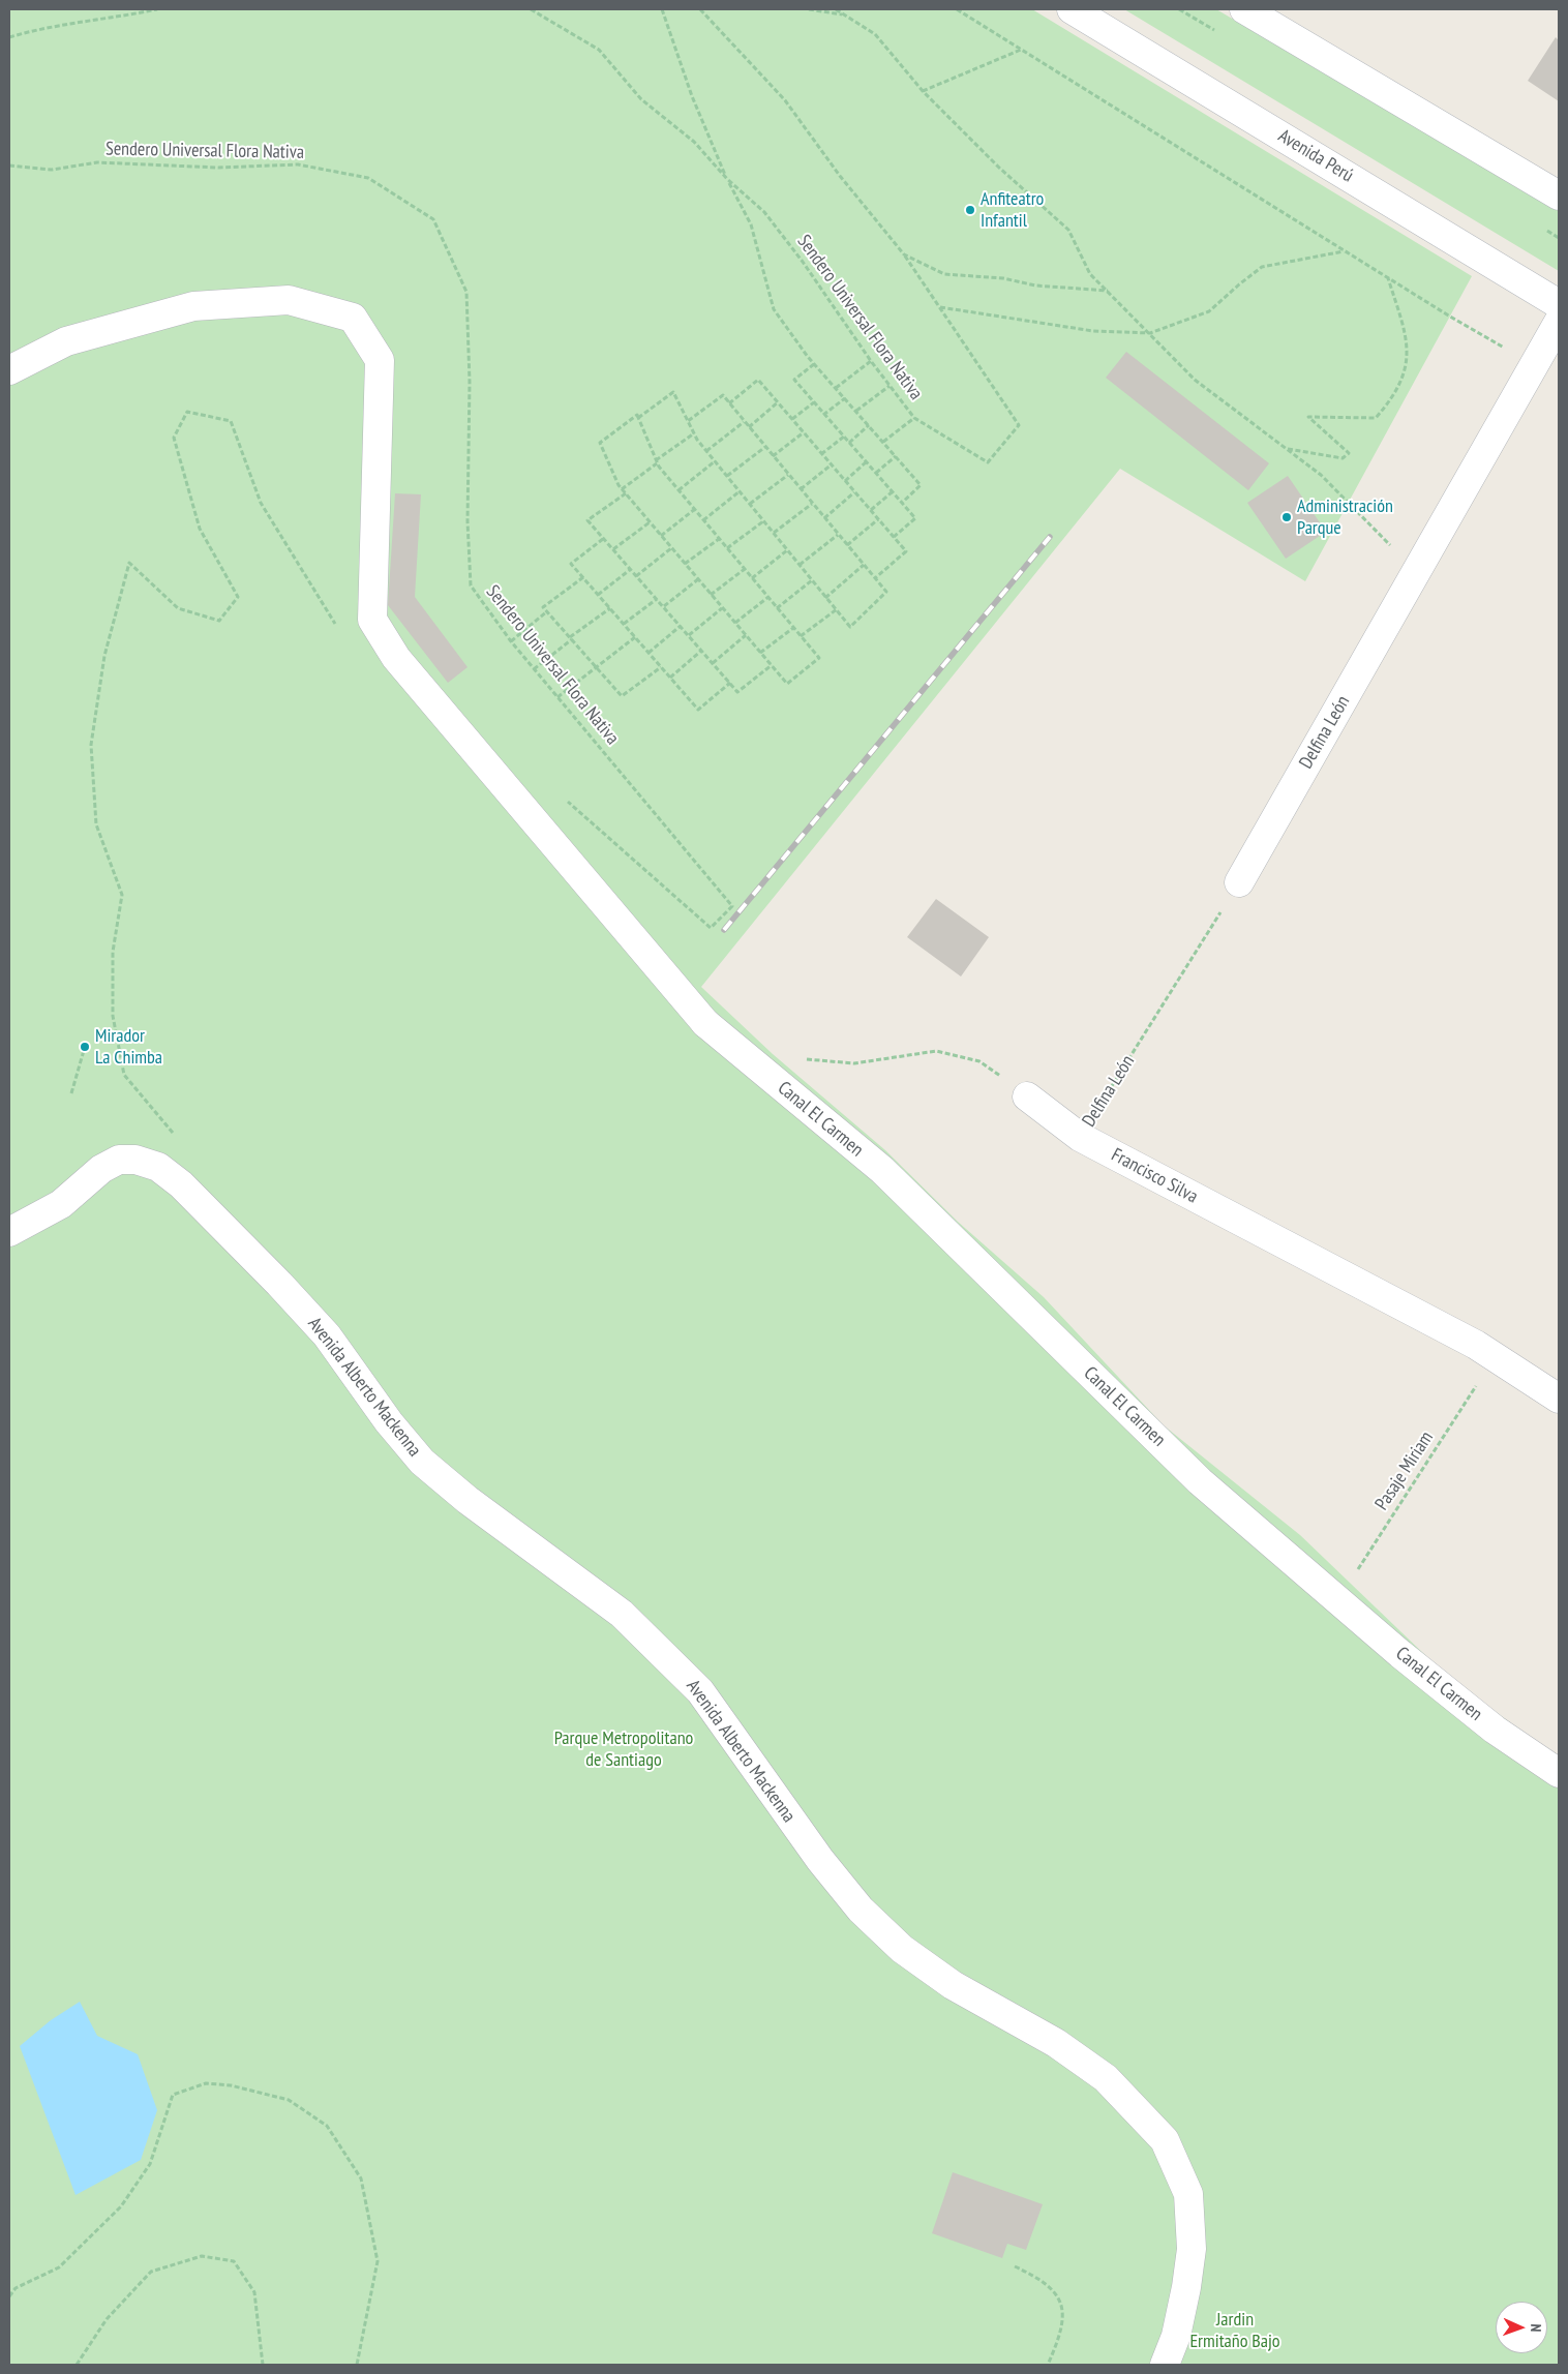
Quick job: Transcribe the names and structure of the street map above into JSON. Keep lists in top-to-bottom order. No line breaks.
{"streets":{"street":["Avenida Perú","Delfina León","Canal El Carmen","Francisco Silva","Avenida Alberto Mackenna"],"path":["Sendero Universal Flora Nativa","Pasaje Miriam"]},"crossings":[["Delfina León","Francisco Silva"],["Canal El Carmen","Pasaje Miriam"],["Francisco Silva","Pasaje Miriam"]],"parks":["Parque Metropolitano de Santiago","Jardin Ermitaño Bajo"],"places":["Anfiteatro Infantil","Administración Parque","Mirador La Chimba"],"north":"right"}
